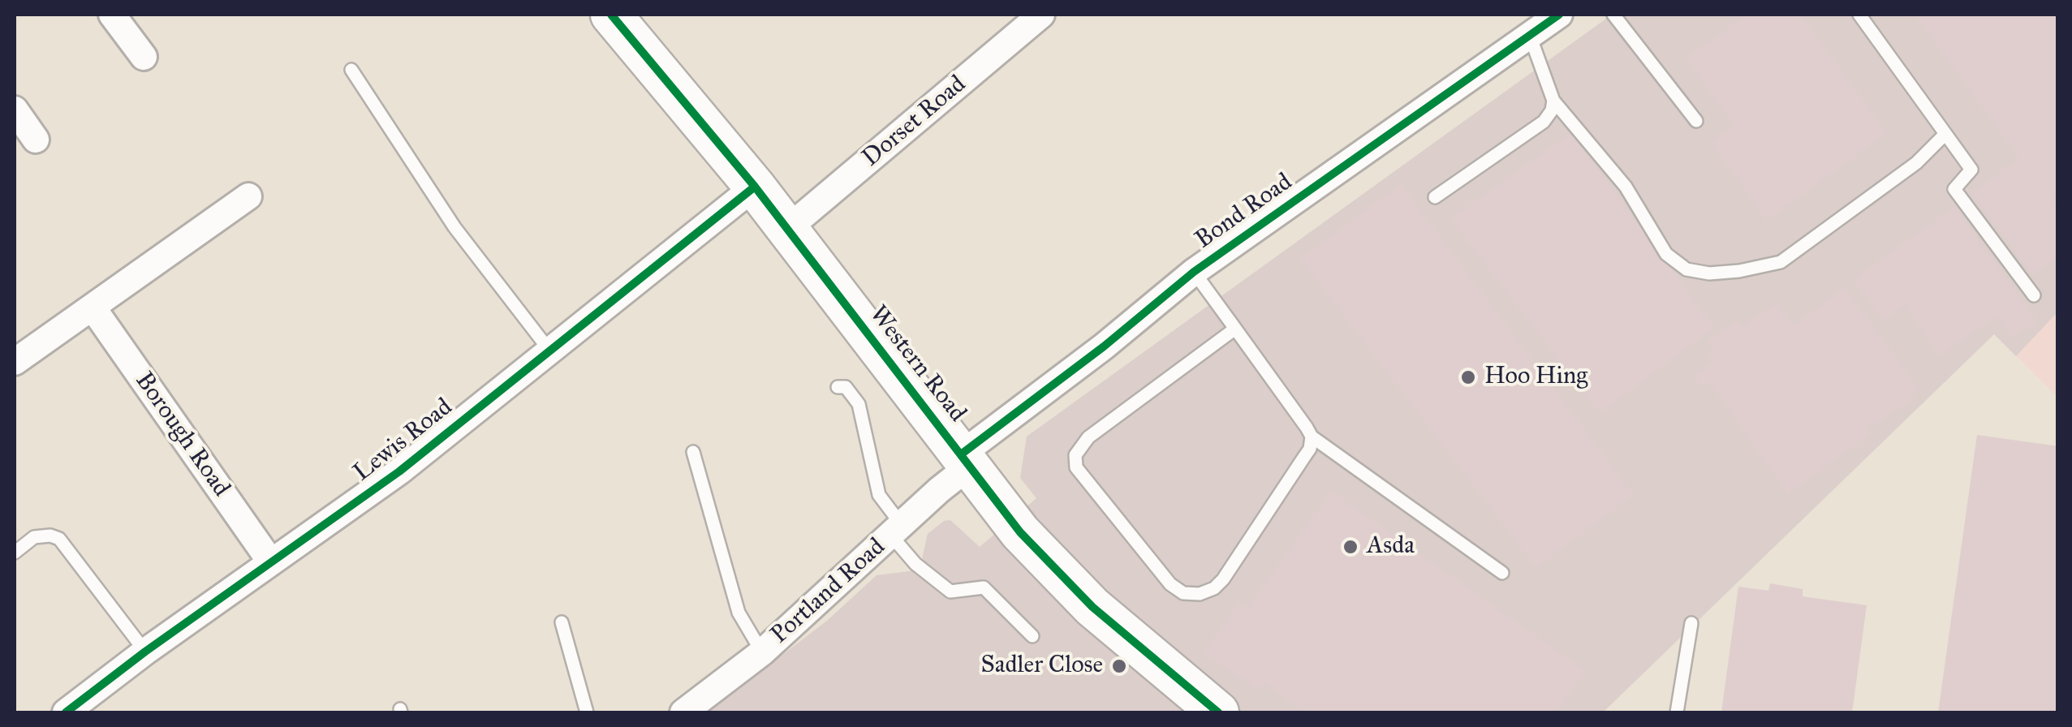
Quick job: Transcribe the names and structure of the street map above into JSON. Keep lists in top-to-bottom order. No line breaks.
{"streets":{"main road":["Western Road"],"street":["Dorset Road","Bond Road","Borough Road","Lewis Road","Portland Road"]},"crossings":[["Dorset Road","Western Road"],["Bond Road","Western Road"],["Bond Road","Portland Road"],["Western Road","Lewis Road"],["Western Road","Portland Road"],["Borough Road","Lewis Road"]],"places":["Hoo Hing","Asda","Sadler Close"]}
